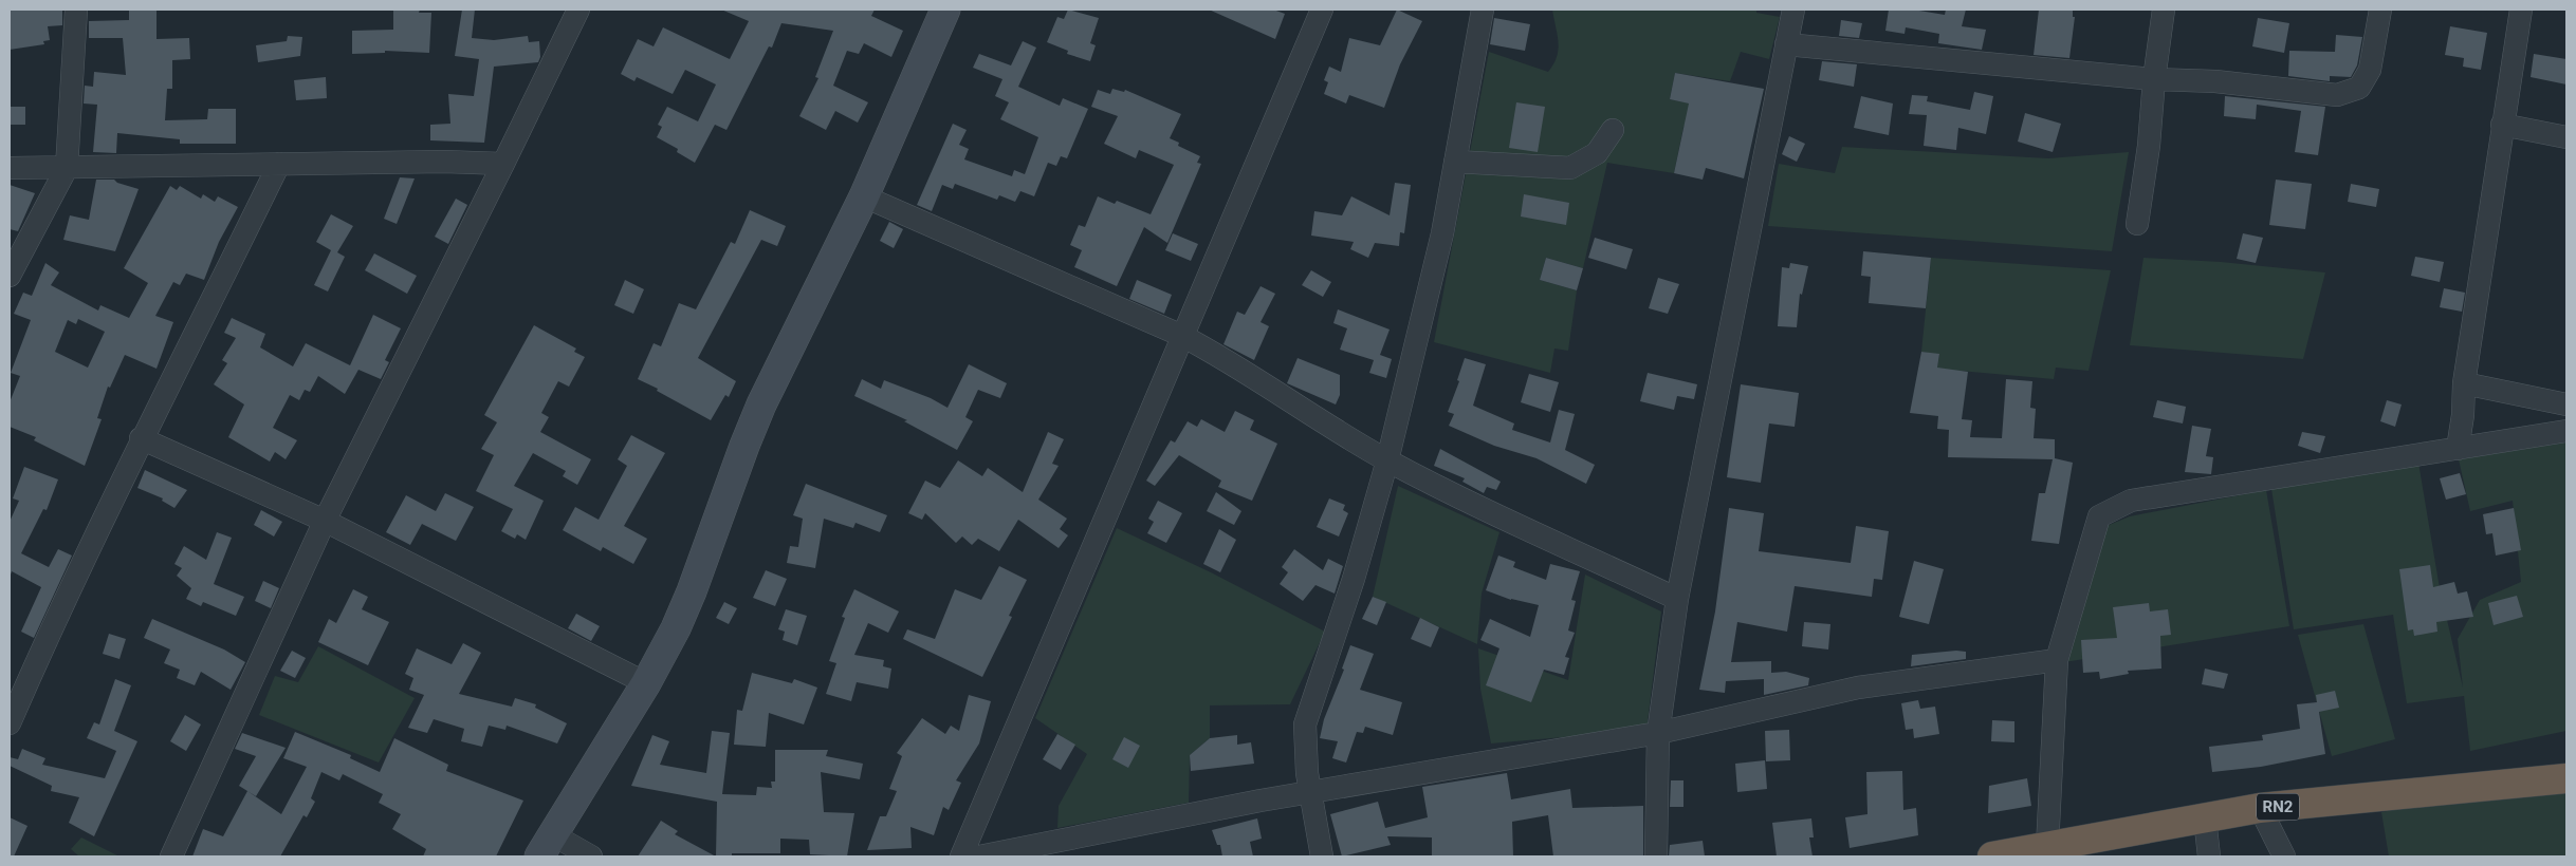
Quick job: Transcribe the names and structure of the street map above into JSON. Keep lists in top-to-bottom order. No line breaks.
{"streets":{"highway":["RN2"]}}
